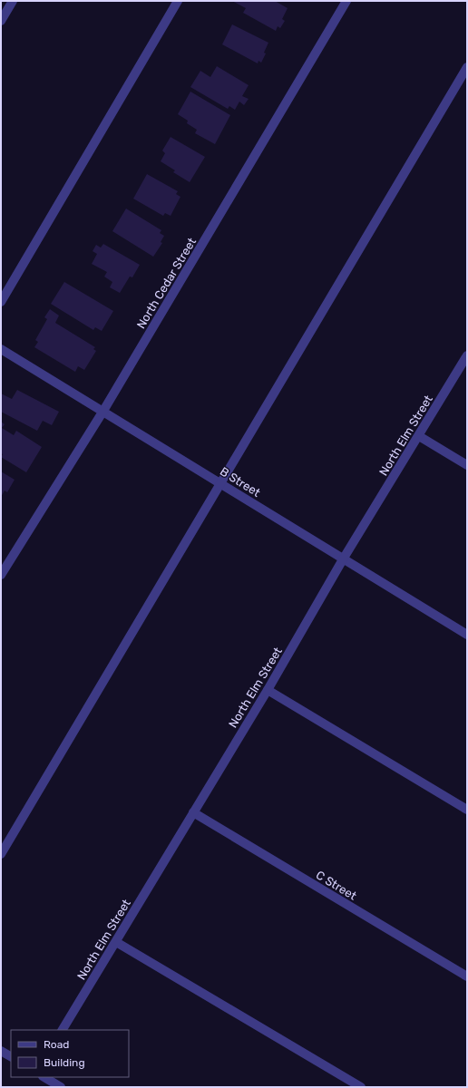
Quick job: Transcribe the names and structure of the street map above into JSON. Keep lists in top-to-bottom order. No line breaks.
{"streets":{"street":["North Cedar Street","North Elm Street","B Street","C Street"]},"crossings":[["North Cedar Street","B Street"],["North Elm Street","B Street"],["North Elm Street","C Street"]],"legend":["Road","Building"]}
